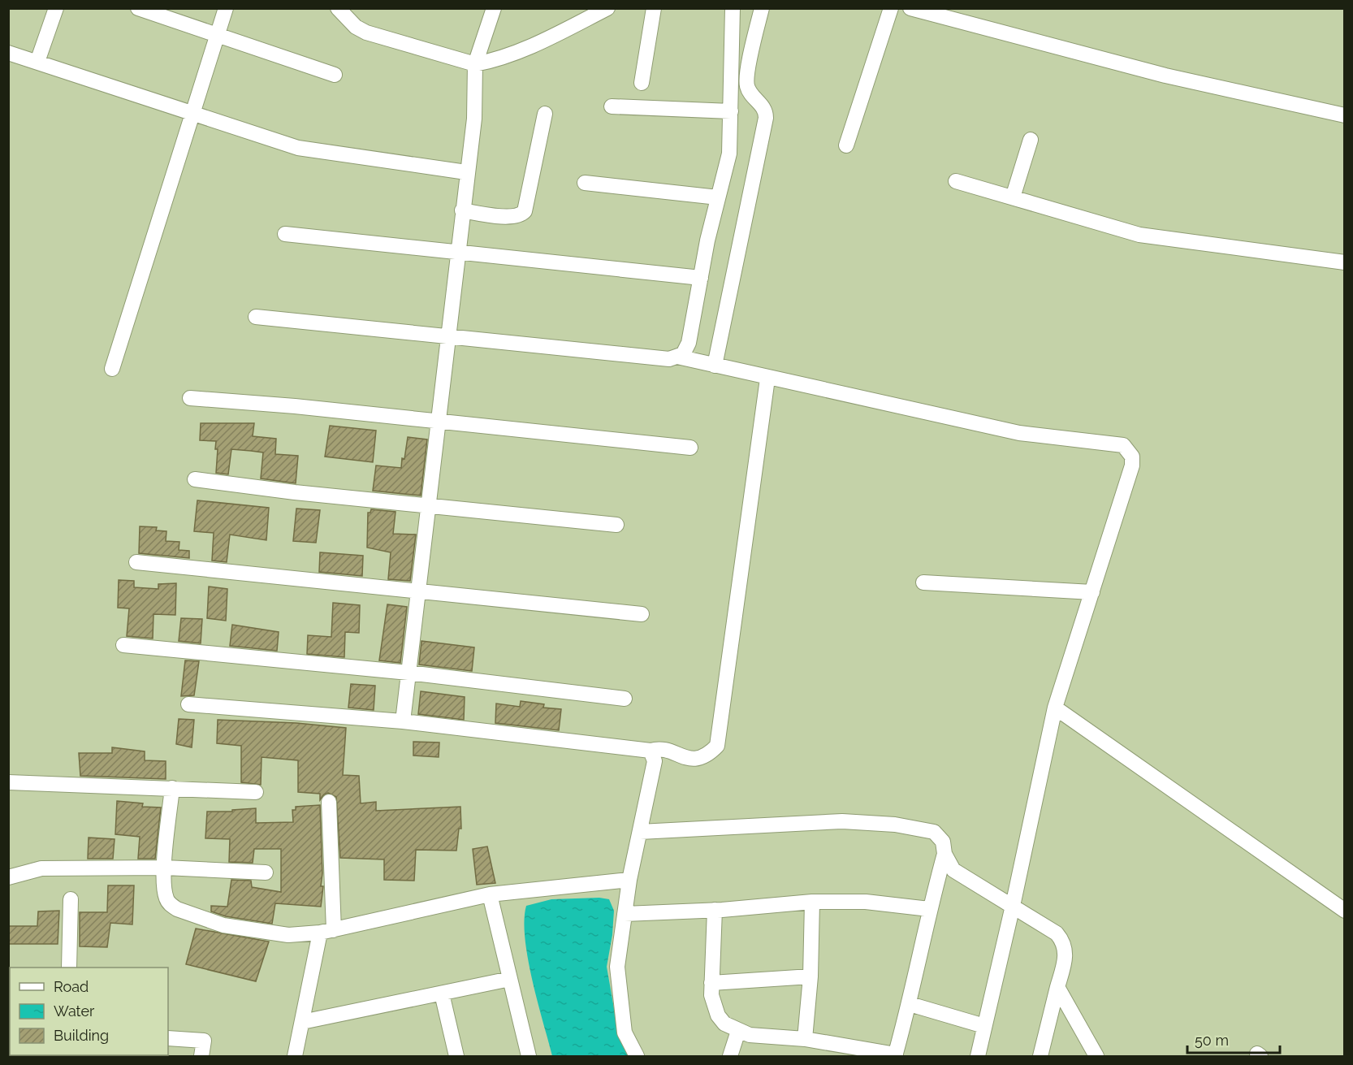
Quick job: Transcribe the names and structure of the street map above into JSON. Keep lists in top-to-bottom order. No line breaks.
{"legend":["Road","Water","Building"],"scale_bar":"50 m"}
